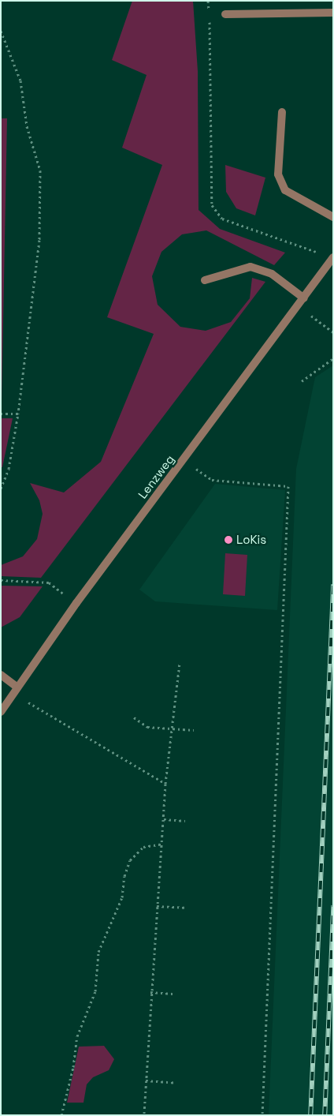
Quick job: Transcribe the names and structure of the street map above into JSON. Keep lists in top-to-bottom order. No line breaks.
{"streets":{"street":["Lenzweg"]},"places":["LoKis"]}
